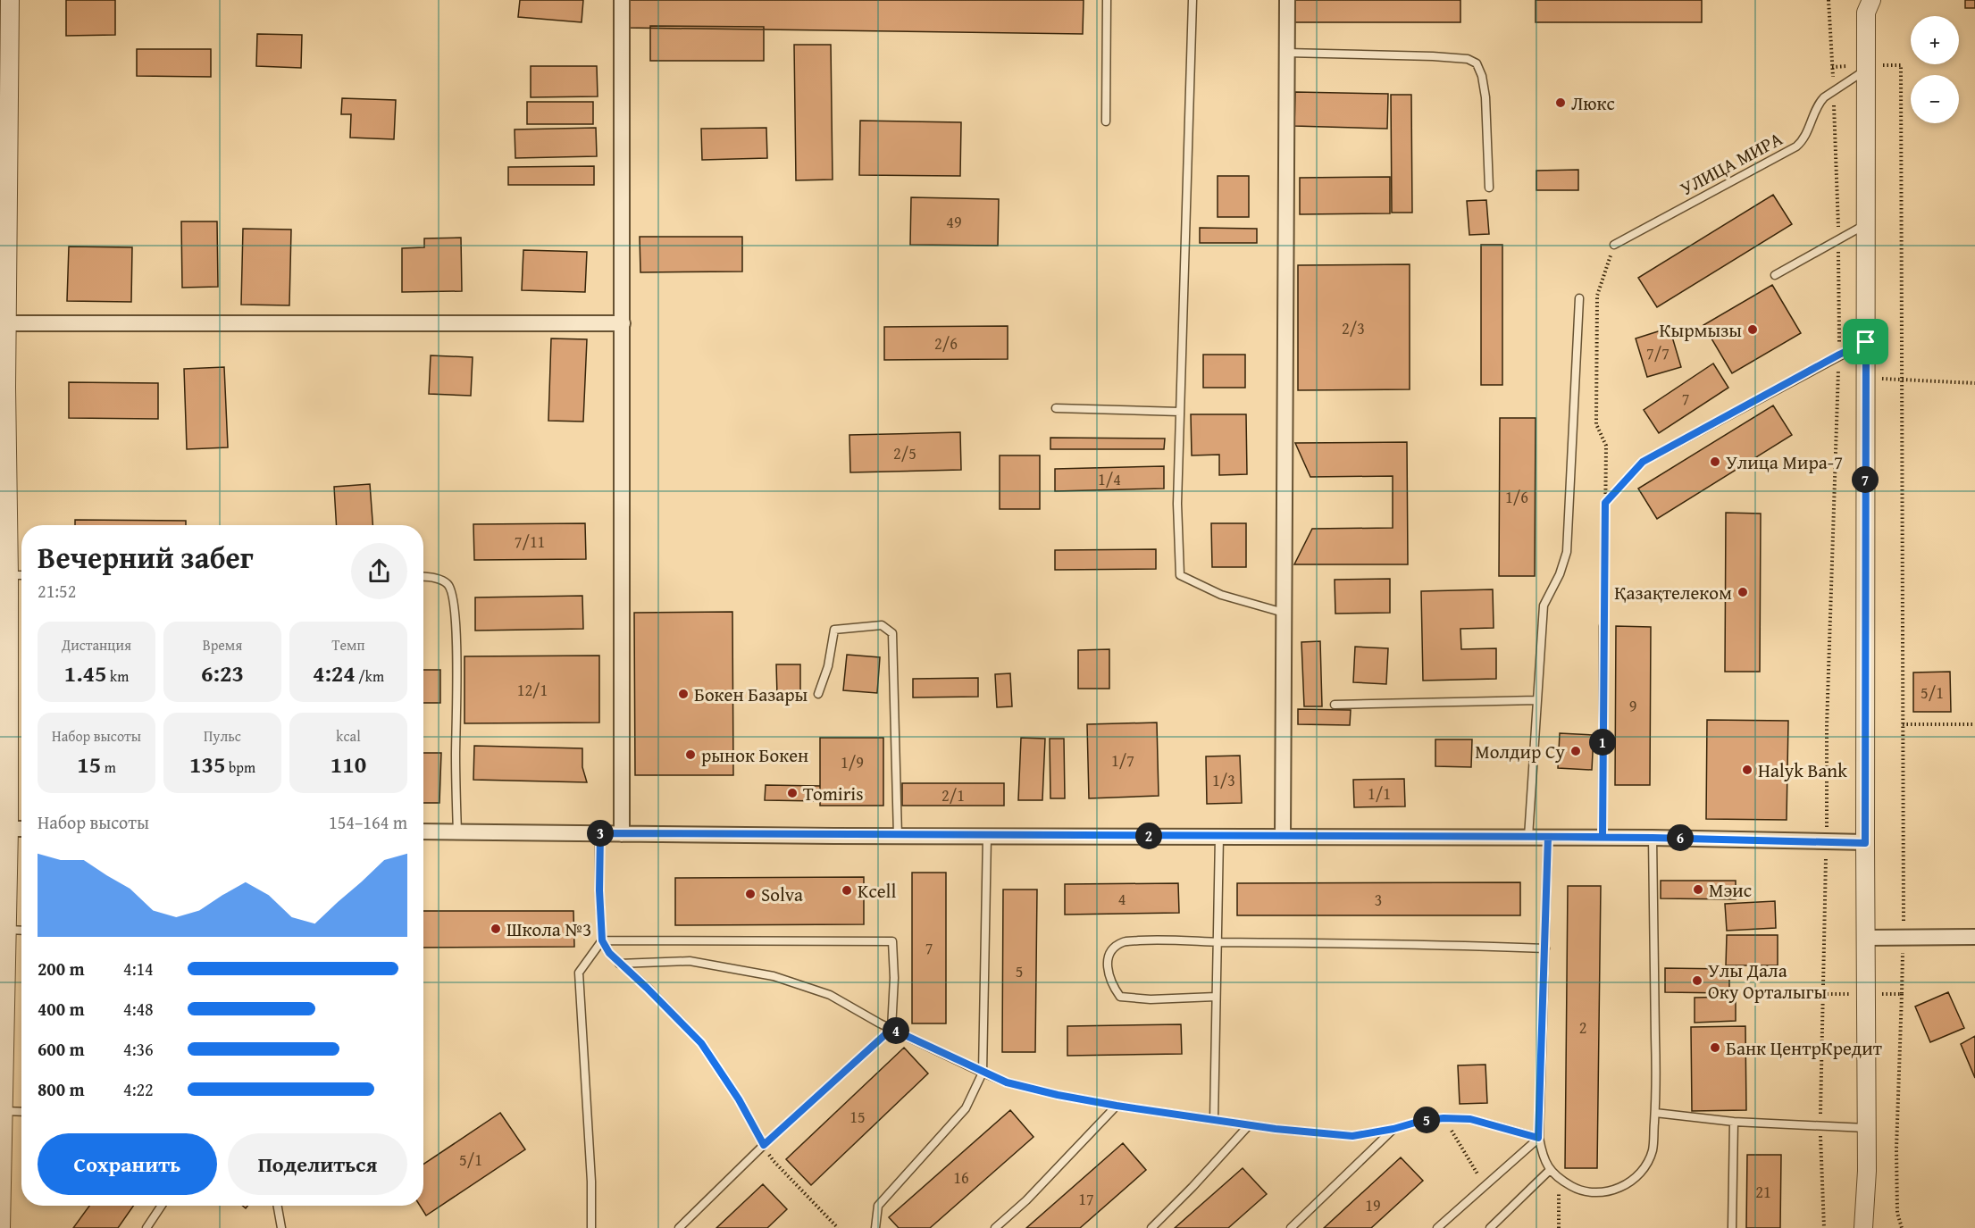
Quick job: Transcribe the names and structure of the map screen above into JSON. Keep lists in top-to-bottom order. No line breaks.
{"streets":{"lane":["УЛИЦА МИРА"]},"places":["Люкс","Кырмызы","Улица Мира-7","Қазақтелеком","Бокен Базары","Молдир Су","рынок Бокен","Halyk Bank","Tomiris","Мэис","Kcell","Solva","Школа №3","Улы Дала Оку Орталыгы","Банк ЦентрКредит"],"house_numbers":["49","2/3","2/6","7/7","7","2/5","1/4","1/6","7/11","12/1","5/1","9","1/7","1/9","1/3","1/1","2/1","4","3","7","5","2","15","5/1","16","21","17","19"],"page":{"map_buttons":["+","−"],"pins":["7","1","3","2","6","4","5"],"heading":["Вечерний забег","21:52"],"stats":[["Дистанция","1.45 km"],["Время","6:23"],["Темп","4:24 /km"],["Набор высоты","15 m"],["Пульс","135 bpm"],["kcal","110"]],"chart":["Набор высоты","154–164 m"],"list":[{"name":"200 m","note":"4:14"},{"name":"400 m","note":"4:48"},{"name":"600 m","note":"4:36"},{"name":"800 m","note":"4:22"}],"buttons":["Сохранить","Поделиться"]}}
